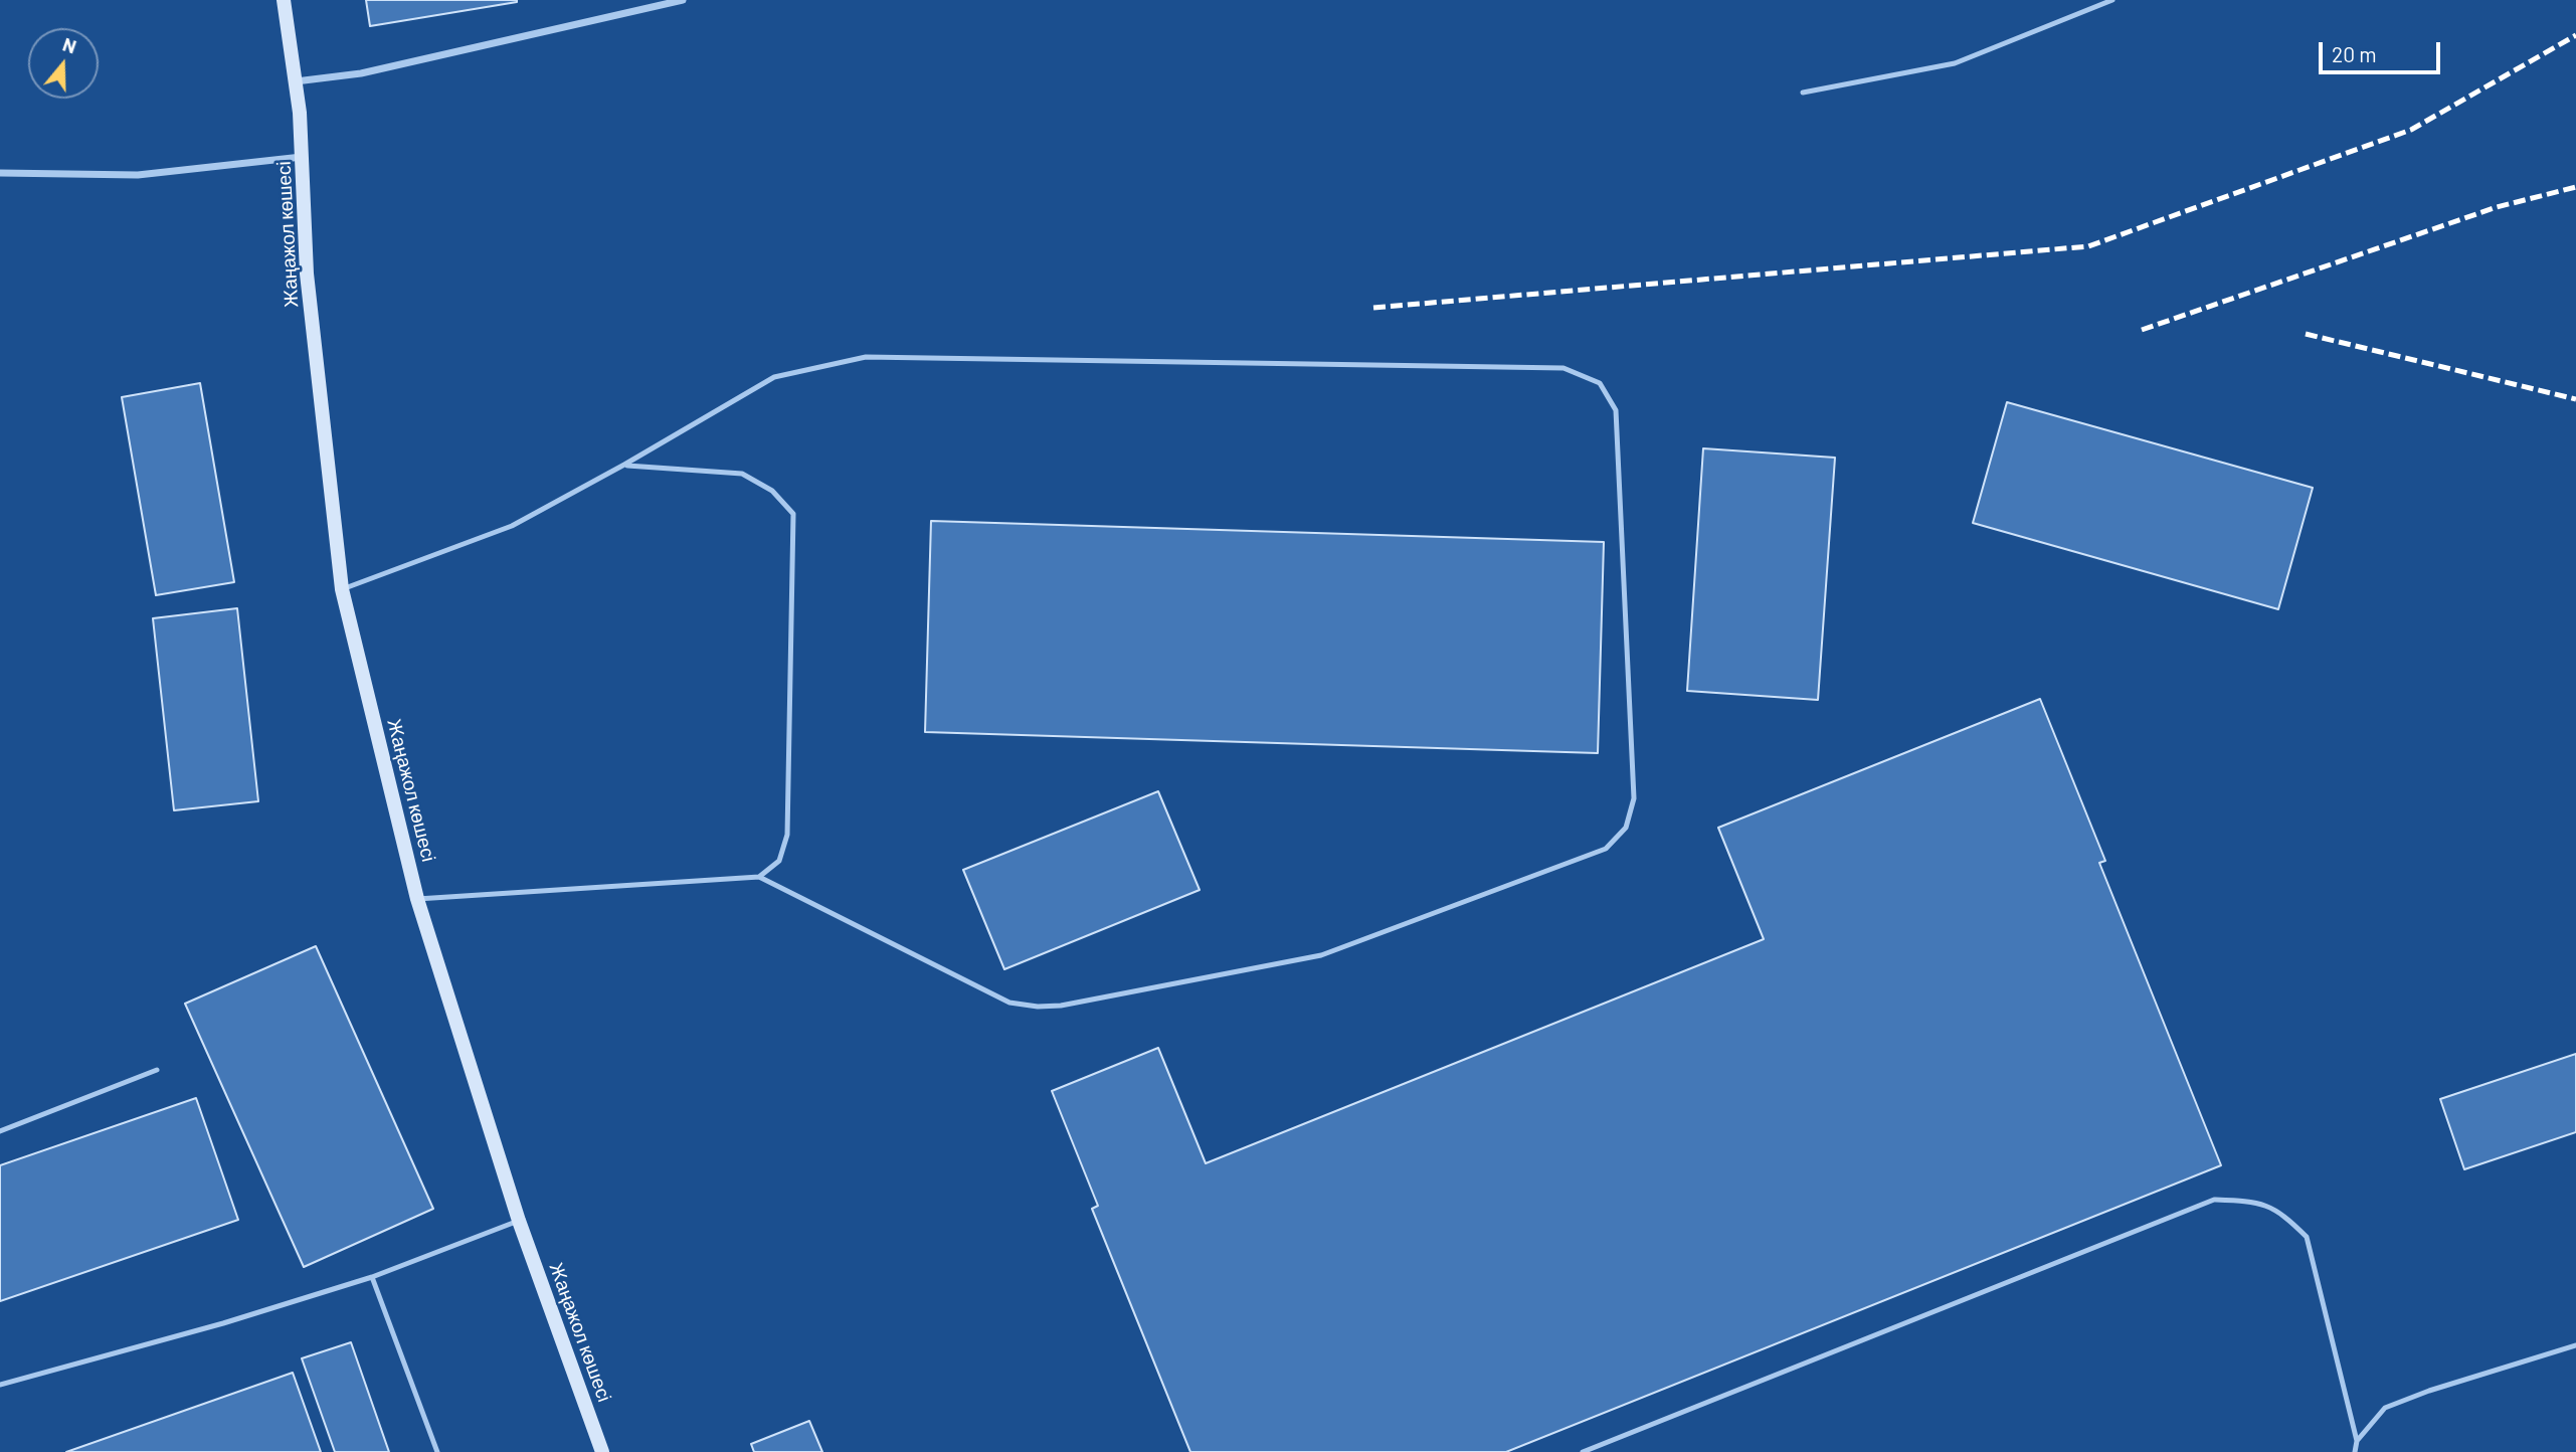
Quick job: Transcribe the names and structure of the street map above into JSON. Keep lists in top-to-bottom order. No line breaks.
{"streets":{"main road":["Жаңажол көшесі"]},"scale_bar":"20 m","north":"top"}
